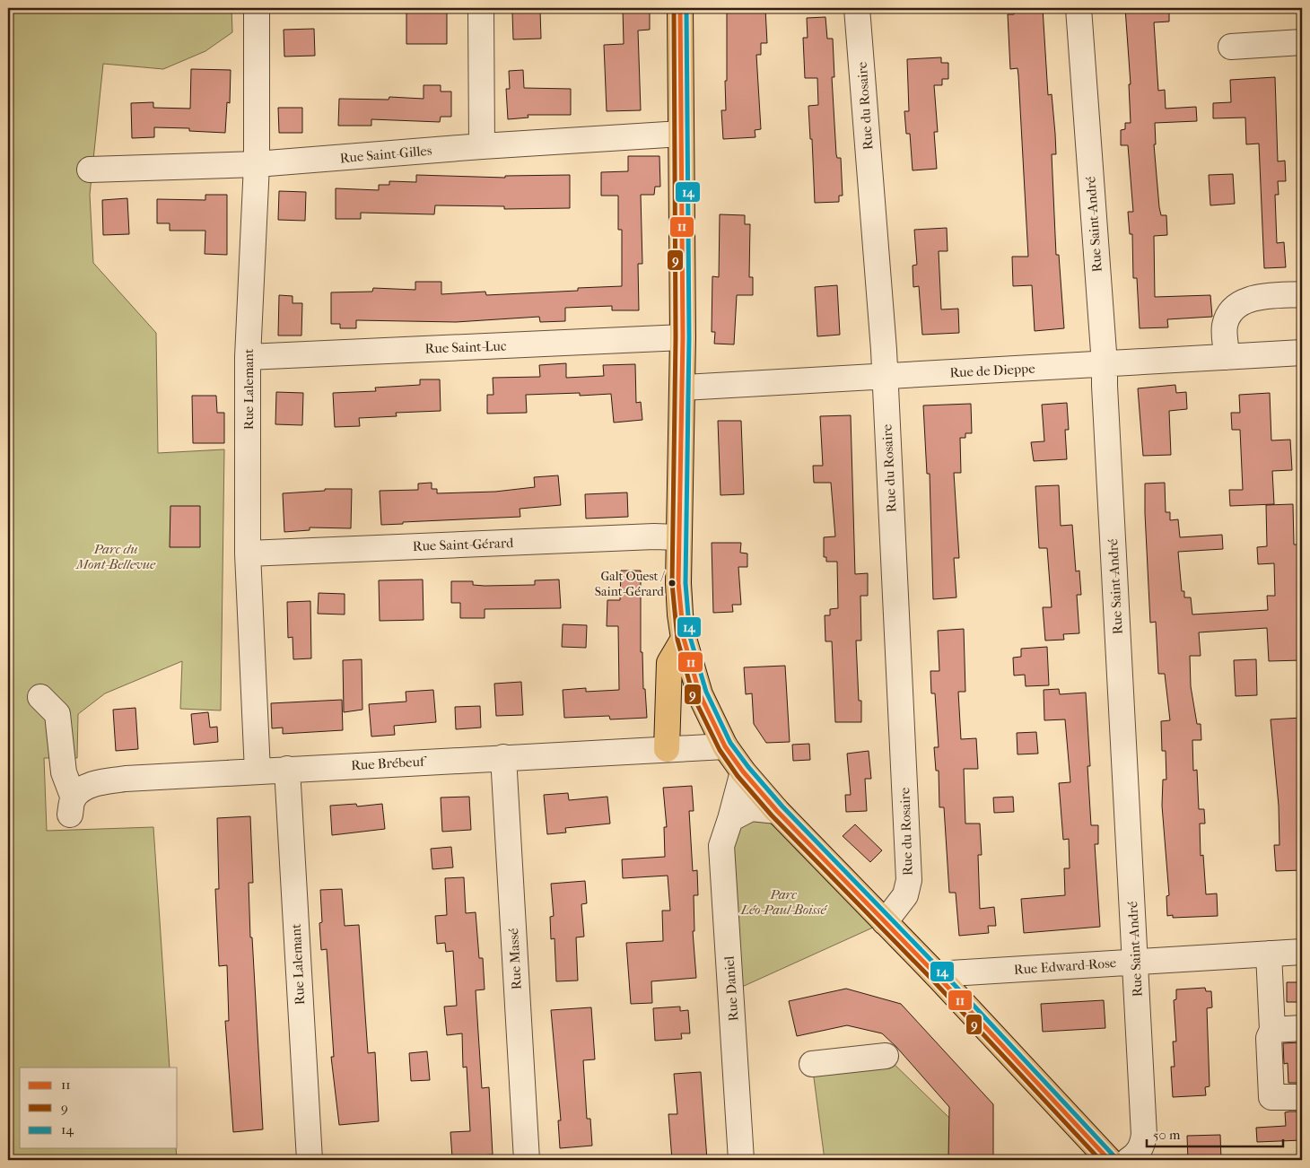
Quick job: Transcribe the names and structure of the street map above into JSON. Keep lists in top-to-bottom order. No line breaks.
{"streets":{"street":["Rue du Rosaire","Rue Saint-Gilles","Rue Saint-André","Rue Saint-Luc","Rue de Dieppe","Rue Lalemant","Rue Saint-Gérard","Rue Brébeuf","Rue Massé","Rue Edward-Rose","Rue Daniel"]},"crossings":[["Rue du Rosaire","Rue de Dieppe"],["Rue Saint-Gilles","Rue Lalemant"],["Rue Saint-André","Rue de Dieppe"],["Rue Saint-André","Rue Edward-Rose"],["Rue Saint-Luc","Rue Lalemant"],["Rue Lalemant","Rue Saint-Gérard"],["Rue Lalemant","Rue Brébeuf"],["Rue Brébeuf","Rue Massé"]],"parks":["Parc du Mont-Bellevue","Parc Léo-Paul-Boissé"],"places":["Galt Ouest / Saint-Gérard"],"lines":["transit line 11","transit line 9","transit line 14"],"legend":["11","9","14"],"scale_bar":"50 m"}
